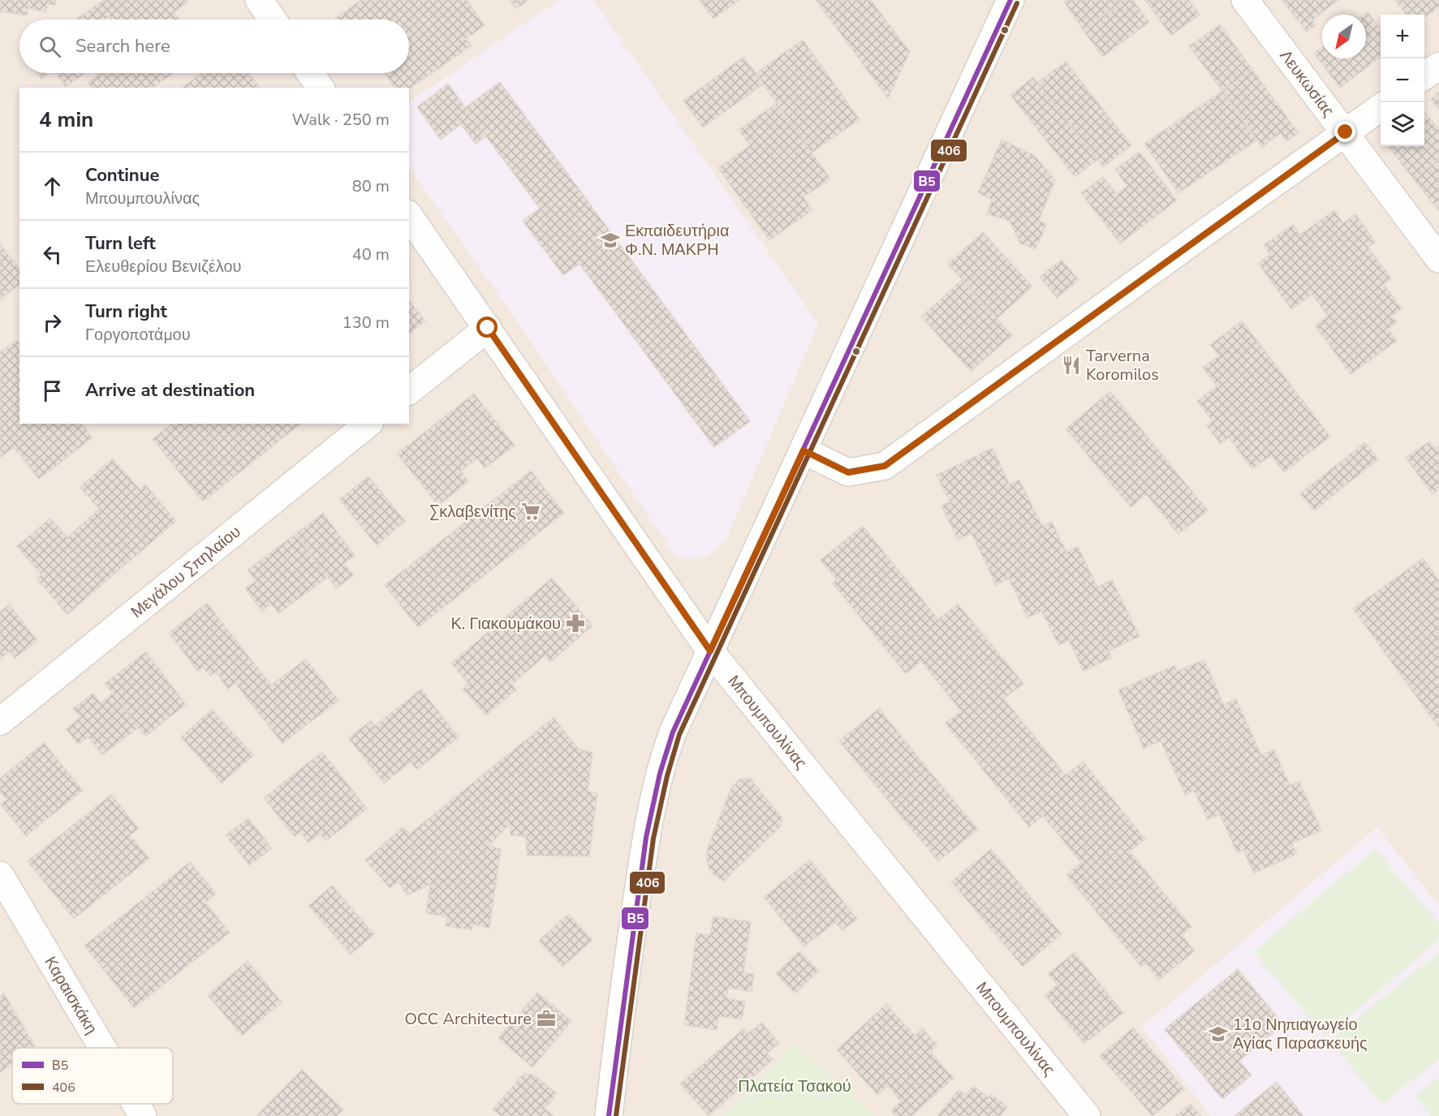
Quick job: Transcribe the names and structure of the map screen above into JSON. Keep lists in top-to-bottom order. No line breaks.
{"streets":{"street":["Λευκωσίας","Μεγάλου Σπηλαίου","Μπουμπουλίνας","Καραισκάκη"]},"parks":["Πλατεία Τσακού"],"places":{"school or university":["Εκπαιδευτήρια Φ.Ν. ΜΑΚΡΗ","11ο Νηπιαγωγείο Αγίας Παρασκευής"],"restaurant":["Tarverna Koromilos"],"supermarket":["Σκλαβενίτης"],"pharmacy":["Κ. Γιακουμάκου"],"office":["OCC Architecture"]},"lines":["transit line Β5","transit line 406"],"legend":["Β5","406"],"north":"bottom left","page":{"map_buttons":["+","−"],"search":"Search here","heading":["4 min","Walk · 250 m"],"list":[["Continue","Μπουμπουλίνας","80 m"],["Turn left","Ελευθερίου Βενιζέλου","40 m"],["Turn right","Γοργοποτάμου","130 m"],"Arrive at destination"]}}
